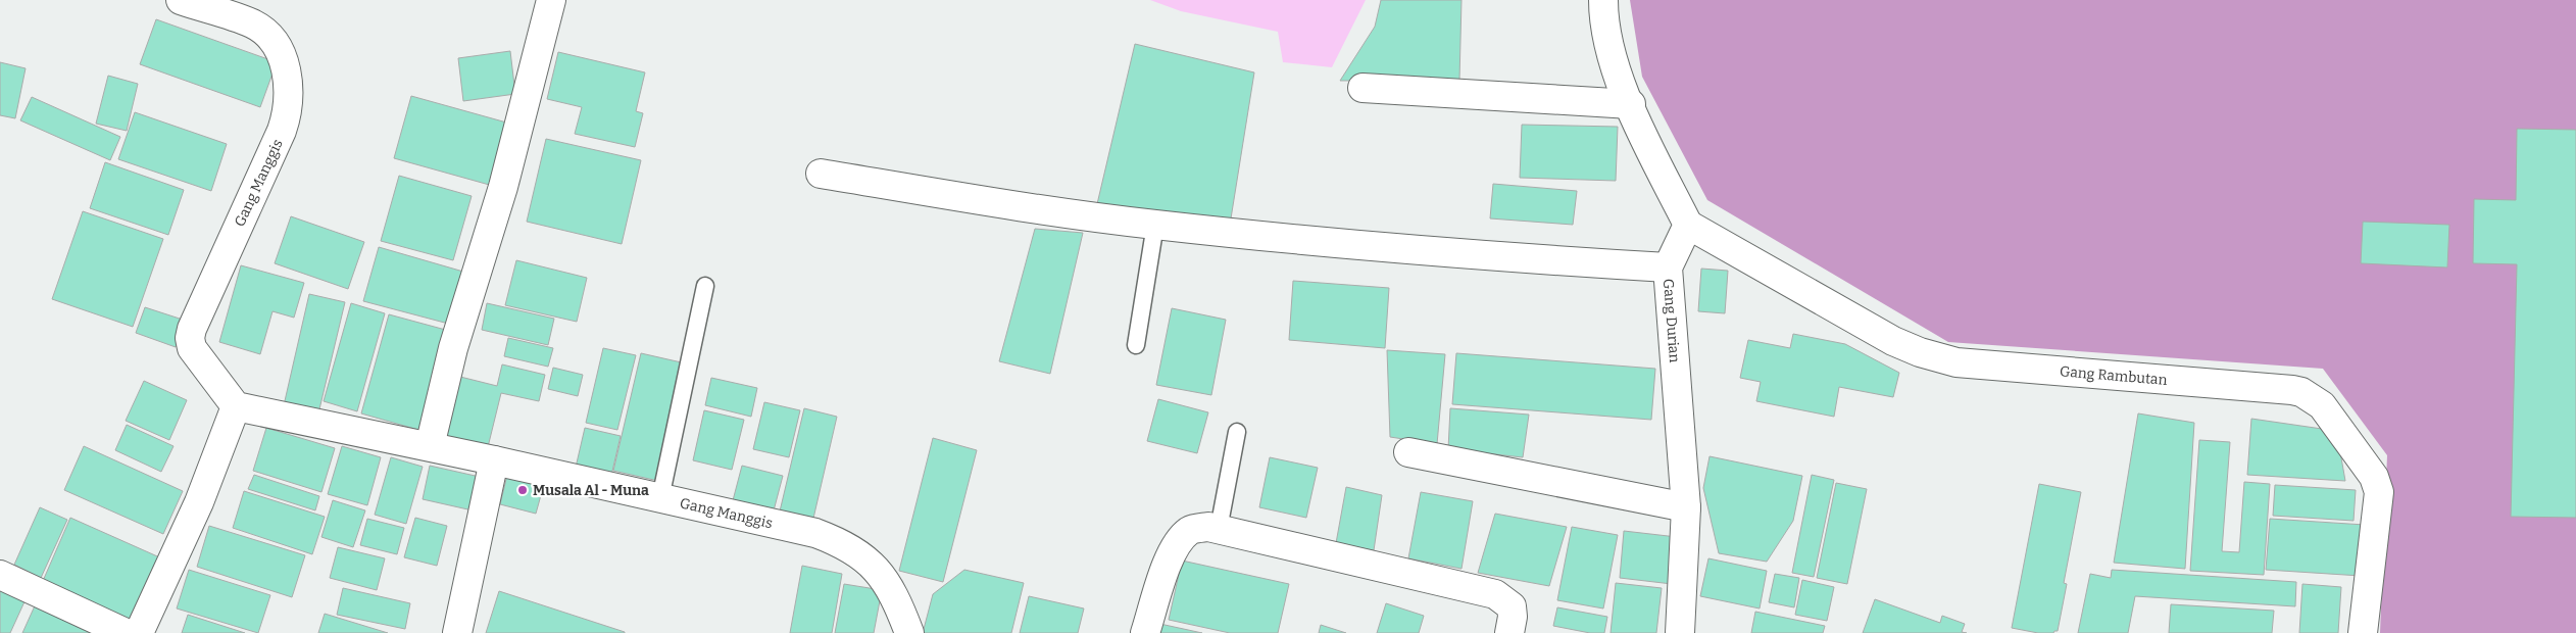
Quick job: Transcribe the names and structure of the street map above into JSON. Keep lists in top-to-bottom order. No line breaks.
{"streets":{"street":["Gang Manggis","Gang Durian","Gang Rambutan"]},"crossings":[["Gang Durian","Gang Rambutan"]],"places":["Musala Al - Muna"]}
